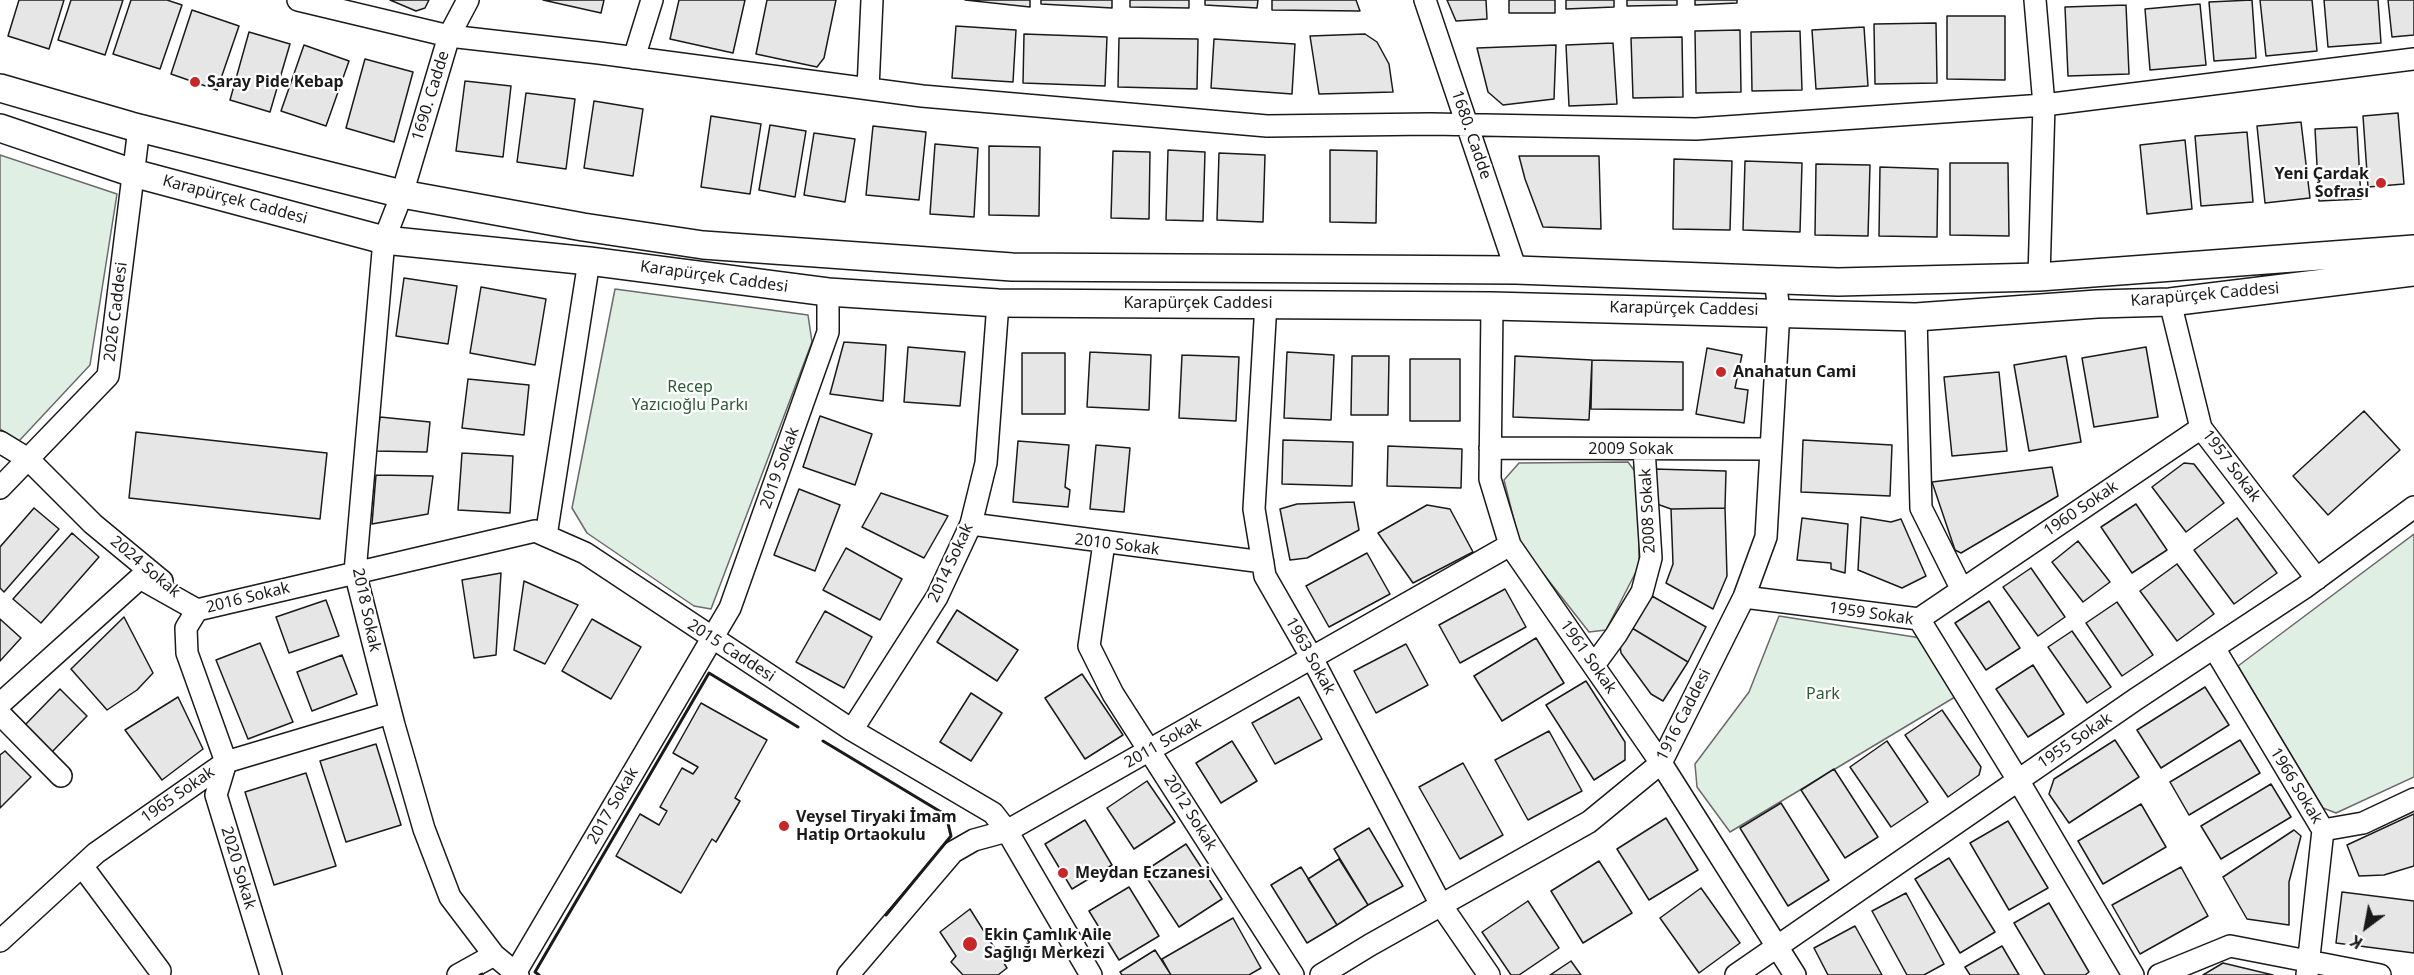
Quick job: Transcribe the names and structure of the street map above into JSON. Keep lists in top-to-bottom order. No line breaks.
{"streets":{"main road":["Karapürçek Caddesi"],"street":["1690. Cadde","1680. Cadde","2026 Caddesi","2009 Sokak","1957 Sokak","2019 Sokak","1960 Sokak","2008 Sokak","2010 Sokak","2014 Sokak","2024 Sokak","2016 Sokak","2018 Sokak","1959 Sokak","2015 Caddesi","1963 Sokak","1961 Sokak","1916 Caddesi","1955 Sokak","2011 Sokak","1966 Sokak","1965 Sokak","2017 Sokak","2012 Sokak","2020 Sokak"]},"crossings":[["1690. Cadde","Karapürçek Caddesi"],["1690. Cadde","2018 Sokak"],["1680. Cadde","Karapürçek Caddesi"],["Karapürçek Caddesi","2026 Caddesi"],["Karapürçek Caddesi","1957 Sokak"],["Karapürçek Caddesi","2019 Sokak"],["Karapürçek Caddesi","2014 Sokak"],["Karapürçek Caddesi","2018 Sokak"],["Karapürçek Caddesi","1963 Sokak"],["Karapürçek Caddesi","1961 Sokak"],["Karapürçek Caddesi","1916 Caddesi"],["2026 Caddesi","2024 Sokak"],["2009 Sokak","2008 Sokak"],["2009 Sokak","1961 Sokak"],["2009 Sokak","1916 Caddesi"],["1957 Sokak","1960 Sokak"],["1957 Sokak","1955 Sokak"],["2019 Sokak","2015 Caddesi"],["2019 Sokak","2017 Sokak"],["1960 Sokak","1959 Sokak"],["2008 Sokak","1961 Sokak"],["2010 Sokak","2014 Sokak"],["2010 Sokak","1963 Sokak"],["2010 Sokak","2012 Sokak"],["2014 Sokak","2015 Caddesi"],["2024 Sokak","2016 Sokak"],["2016 Sokak","2018 Sokak"],["2016 Sokak","2015 Caddesi"],["2018 Sokak","1965 Sokak"],["2018 Sokak","2017 Sokak"],["1959 Sokak","1916 Caddesi"],["1959 Sokak","1955 Sokak"],["2015 Caddesi","2011 Sokak"],["2015 Caddesi","2017 Sokak"],["1963 Sokak","1916 Caddesi"],["1963 Sokak","2011 Sokak"],["1961 Sokak","1916 Caddesi"],["1961 Sokak","1955 Sokak"],["1961 Sokak","2011 Sokak"],["1955 Sokak","1966 Sokak"],["2011 Sokak","2012 Sokak"],["1965 Sokak","2020 Sokak"]],"parks":["Recep Yazıcıoğlu Parkı","Park"],"places":["Saray Pide Kebap","Yeni Çardak Sofrası","Anahatun Cami","Veysel Tiryaki İmam Hatip Ortaokulu","Meydan Eczanesi","Ekin Çamlık Aile Sağlığı Merkezi"],"north":"bottom left"}
